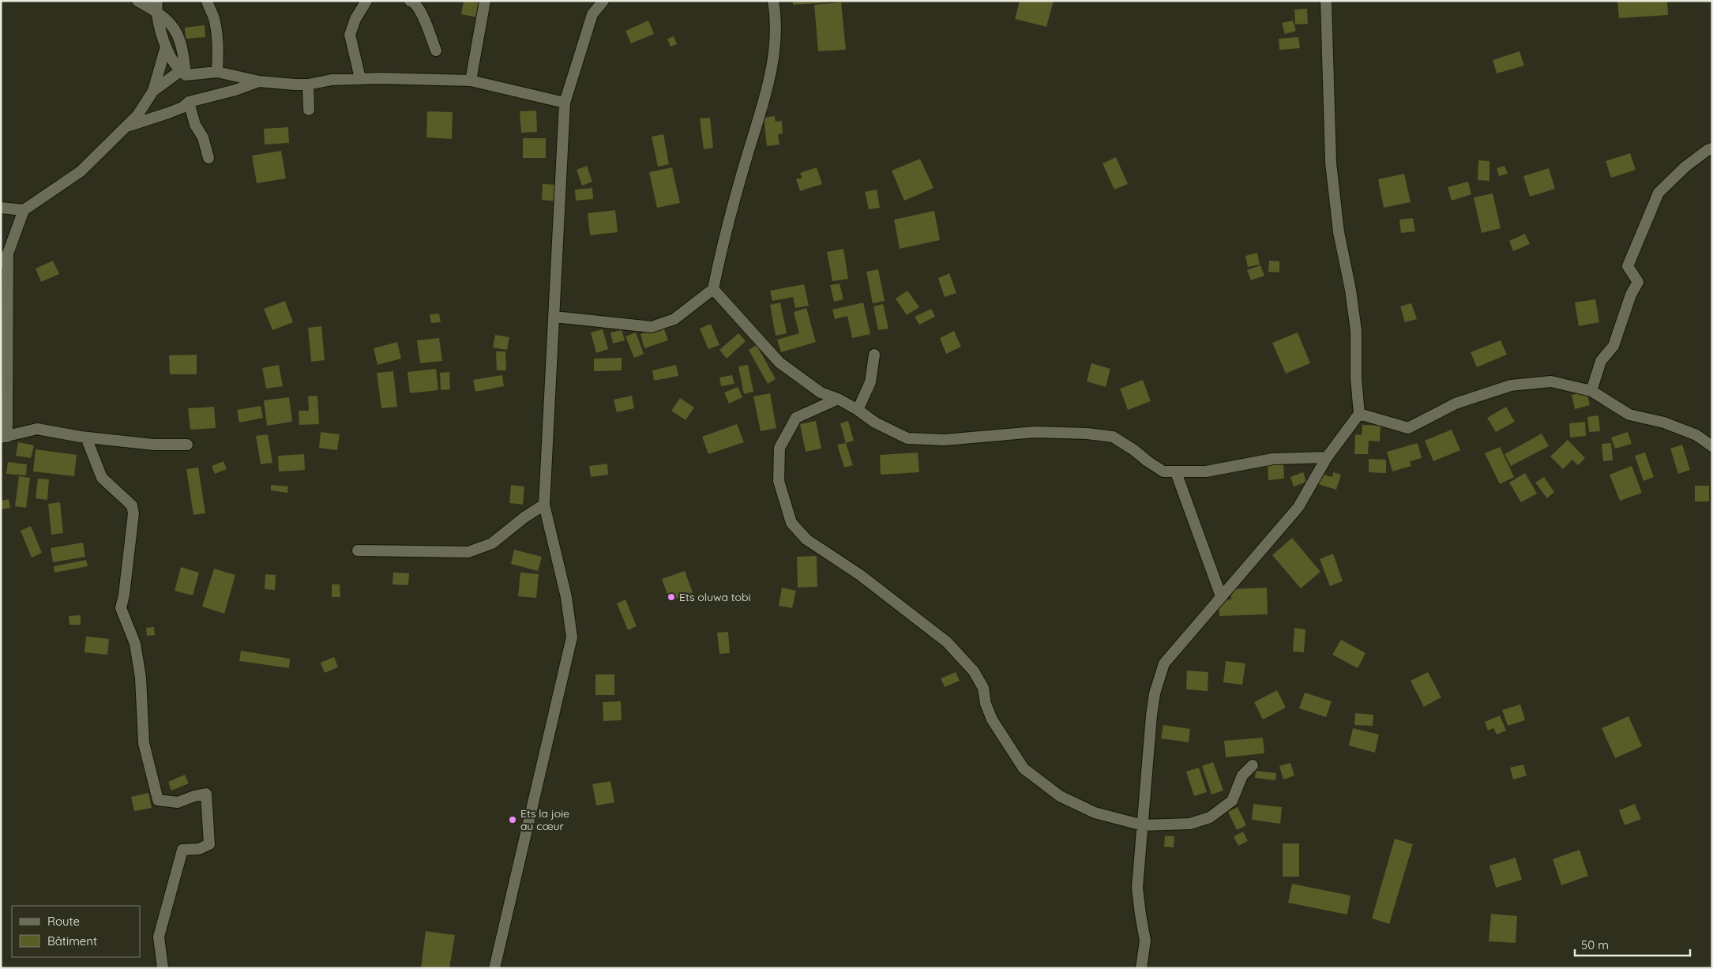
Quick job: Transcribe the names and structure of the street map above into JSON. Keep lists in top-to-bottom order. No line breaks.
{"places":["Ets oluwa tobi","Ets la joie au cœur"],"legend":["Route","Bâtiment"],"scale_bar":"50 m"}
